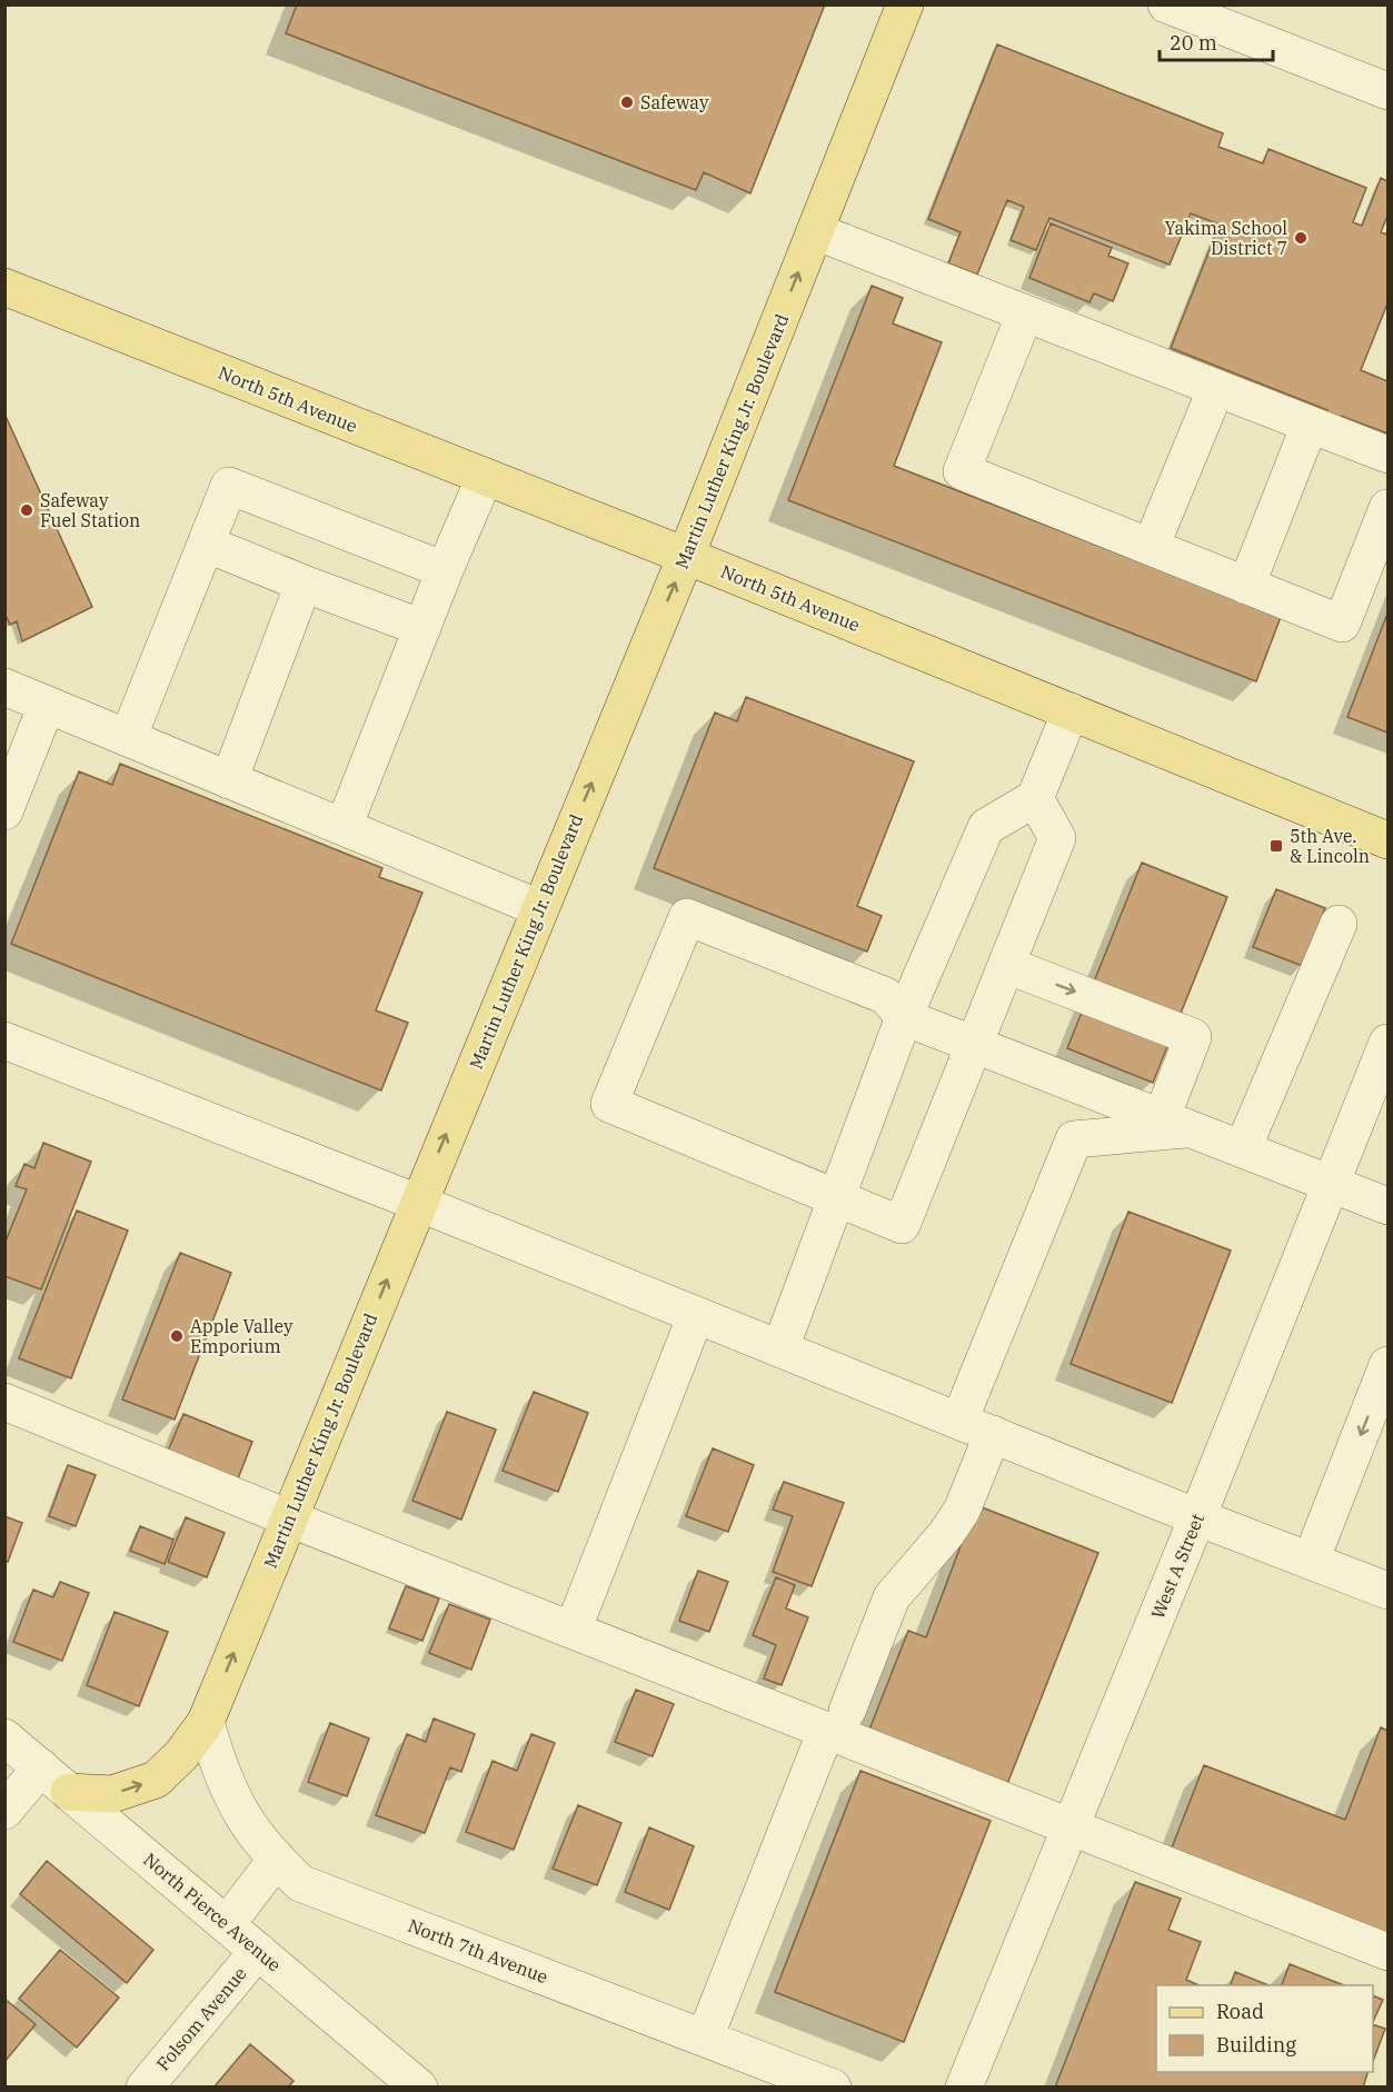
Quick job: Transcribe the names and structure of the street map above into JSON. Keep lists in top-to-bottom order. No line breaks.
{"streets":{"main road":["North 5th Avenue","Martin Luther King Jr. Boulevard"],"street":["West A Street","North Pierce Avenue","North 7th Avenue","Folsom Avenue"]},"crossings":[["North 5th Avenue","Martin Luther King Jr. Boulevard"],["Martin Luther King Jr. Boulevard","North Pierce Avenue"],["Martin Luther King Jr. Boulevard","North 7th Avenue"],["North Pierce Avenue","Folsom Avenue"]],"one_way":["Martin Luther King Jr. Boulevard"],"places":{"other":["Safeway","Yakima School District 7","Safeway Fuel Station","Apple Valley Emporium"],"transit":["5th Ave. & Lincoln"]},"legend":["Road","Building"],"scale_bar":"20 m"}
